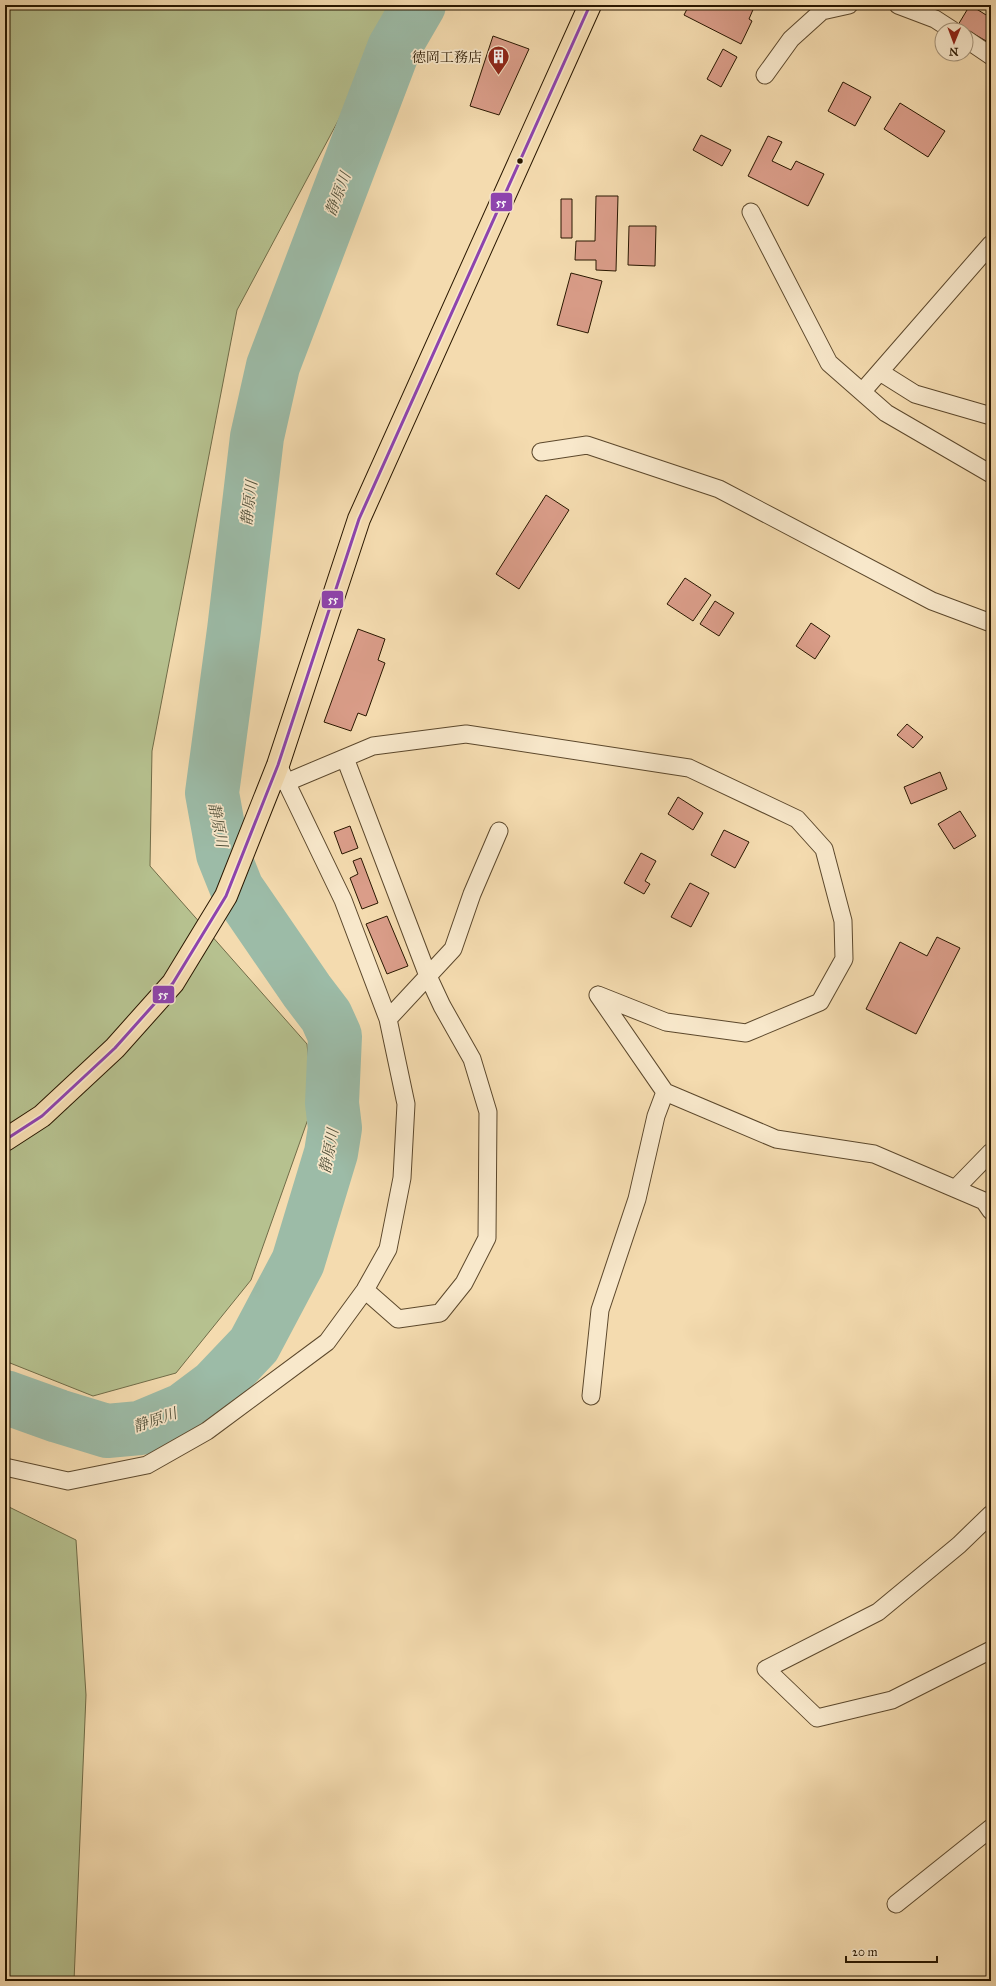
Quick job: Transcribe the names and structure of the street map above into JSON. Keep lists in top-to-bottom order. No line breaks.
{"water":["静原川"],"places":{"building":["徳岡工務店"]},"lines":["transit line 55"],"scale_bar":"20 m","north":"bottom"}
